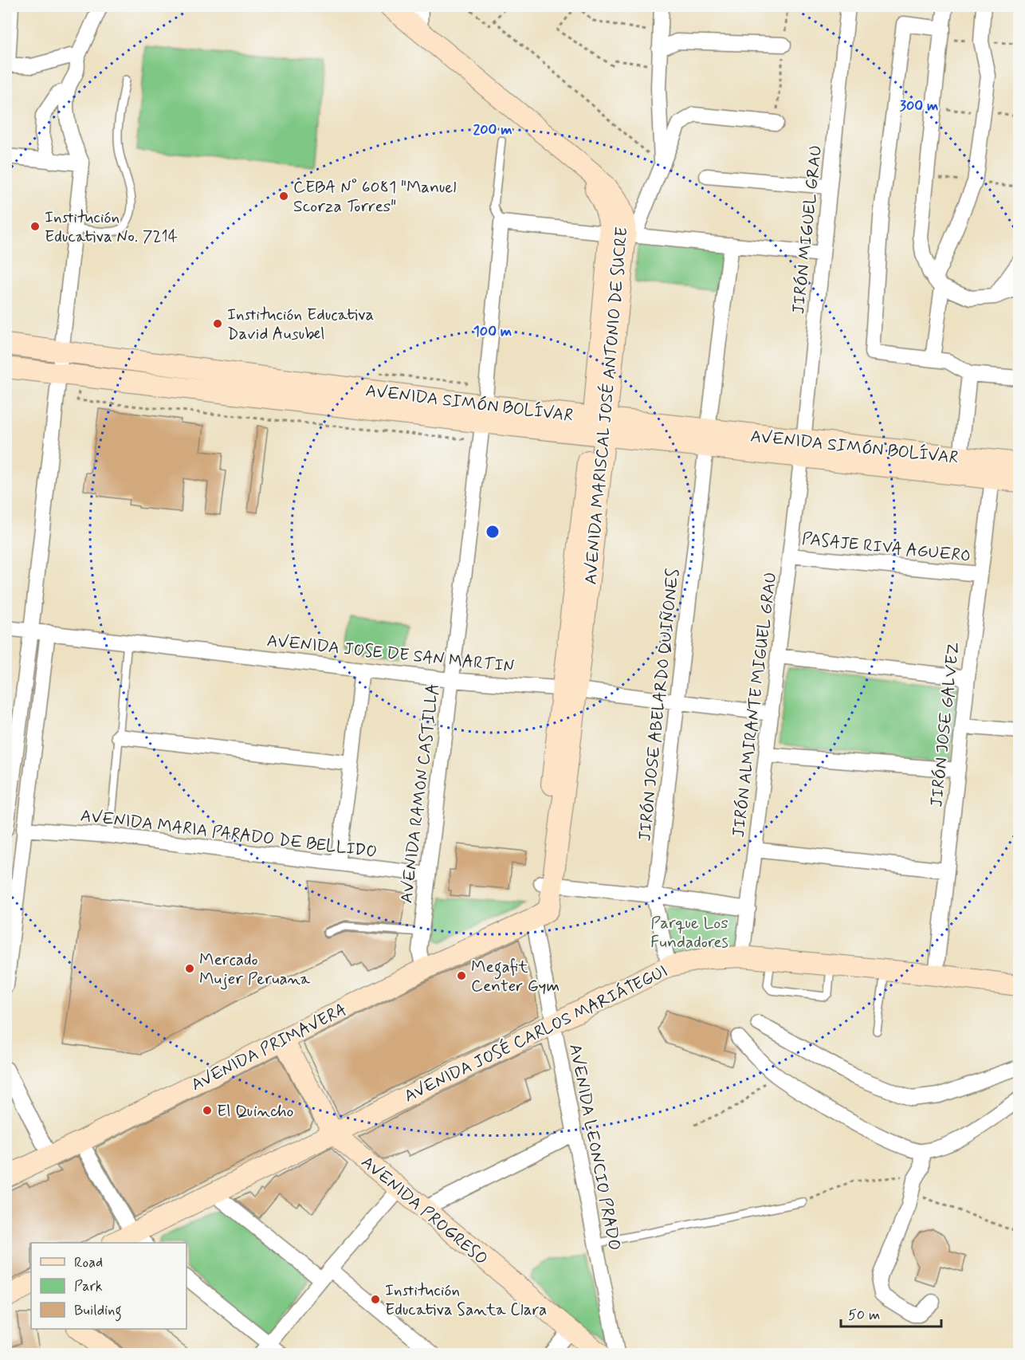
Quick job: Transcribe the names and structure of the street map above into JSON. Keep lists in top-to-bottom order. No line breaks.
{"streets":{"street":["JIRÓN MIGUEL GRAU","AVENIDA SIMÓN BOLÍVAR","AVENIDA MARISCAL JOSÉ ANTONIO DE SUCRE","PASAJE RIVA AGUERO","AVENIDA JOSE DE SAN MARTIN","JIRÓN JOSE ABELARDO QUIÑONES","JIRÓN ALMIRANTE MIGUEL GRAU","JIRÓN JOSE GALVEZ","AVENIDA RAMON CASTILLA","AVENIDA MARIA PARADO DE BELLIDO","AVENIDA JOSÉ CARLOS MARIÁTEGUI","AVENIDA PRIMAVERA","AVENIDA LEONCIO PRADO","AVENIDA PROGRESO"]},"crossings":[["JIRÓN MIGUEL GRAU","AVENIDA SIMÓN BOLÍVAR"],["JIRÓN MIGUEL GRAU","JIRÓN ALMIRANTE MIGUEL GRAU"],["AVENIDA SIMÓN BOLÍVAR","AVENIDA MARISCAL JOSÉ ANTONIO DE SUCRE"],["AVENIDA SIMÓN BOLÍVAR","JIRÓN JOSE ABELARDO QUIÑONES"],["AVENIDA SIMÓN BOLÍVAR","JIRÓN ALMIRANTE MIGUEL GRAU"],["AVENIDA SIMÓN BOLÍVAR","JIRÓN JOSE GALVEZ"],["AVENIDA SIMÓN BOLÍVAR","AVENIDA RAMON CASTILLA"],["AVENIDA MARISCAL JOSÉ ANTONIO DE SUCRE","AVENIDA JOSE DE SAN MARTIN"],["AVENIDA MARISCAL JOSÉ ANTONIO DE SUCRE","AVENIDA PRIMAVERA"],["AVENIDA MARISCAL JOSÉ ANTONIO DE SUCRE","AVENIDA LEONCIO PRADO"],["PASAJE RIVA AGUERO","JIRÓN ALMIRANTE MIGUEL GRAU"],["PASAJE RIVA AGUERO","JIRÓN JOSE GALVEZ"],["AVENIDA JOSE DE SAN MARTIN","JIRÓN JOSE ABELARDO QUIÑONES"],["AVENIDA JOSE DE SAN MARTIN","JIRÓN ALMIRANTE MIGUEL GRAU"],["AVENIDA JOSE DE SAN MARTIN","AVENIDA RAMON CASTILLA"],["JIRÓN JOSE ABELARDO QUIÑONES","AVENIDA JOSÉ CARLOS MARIÁTEGUI"],["JIRÓN ALMIRANTE MIGUEL GRAU","AVENIDA JOSÉ CARLOS MARIÁTEGUI"],["JIRÓN JOSE GALVEZ","AVENIDA JOSÉ CARLOS MARIÁTEGUI"],["AVENIDA RAMON CASTILLA","AVENIDA MARIA PARADO DE BELLIDO"],["AVENIDA RAMON CASTILLA","AVENIDA PRIMAVERA"],["AVENIDA JOSÉ CARLOS MARIÁTEGUI","AVENIDA LEONCIO PRADO"],["AVENIDA JOSÉ CARLOS MARIÁTEGUI","AVENIDA PROGRESO"],["AVENIDA PRIMAVERA","AVENIDA LEONCIO PRADO"],["AVENIDA PRIMAVERA","AVENIDA PROGRESO"]],"parks":["Parque Los Fundadores"],"places":["CEBA N° 6081 \"Manuel Scorza Torres\"","Institución Educativa No. 7214","Institución Educativa David Ausubel","Mercado Mujer Peruana","Megafit Center Gym","El Quincho","Institución Educativa Santa Clara"],"legend":["Road","Park","Building"],"scale_bar":"50 m","rings":["300 m","200 m","100 m"]}
